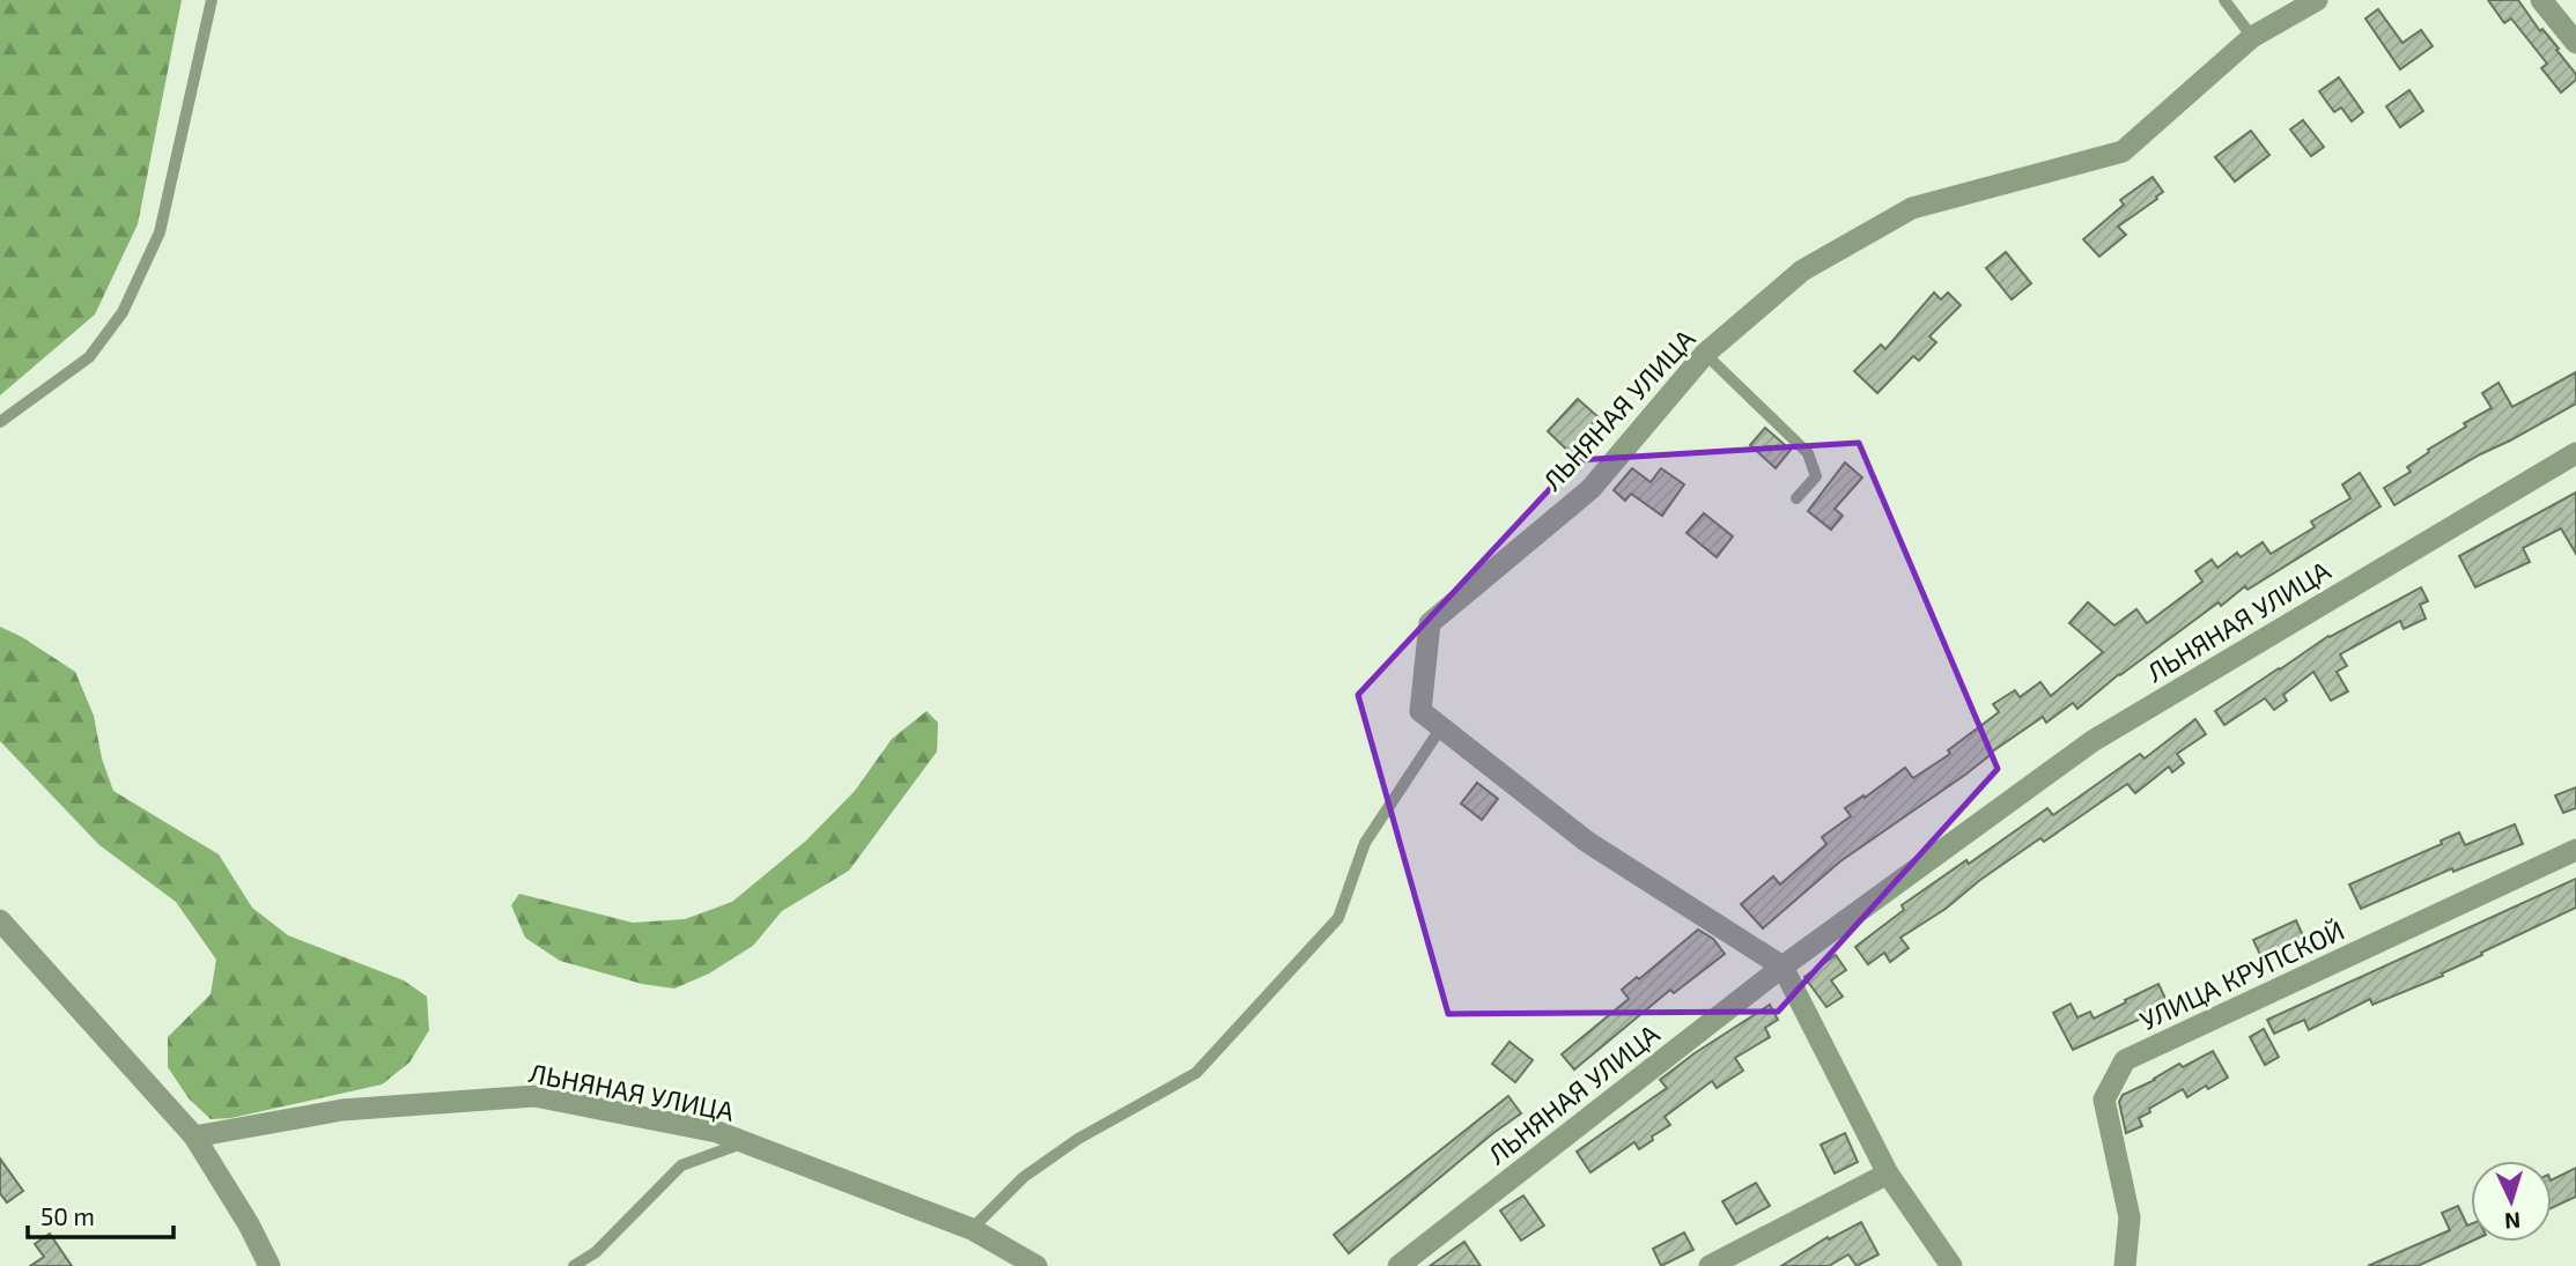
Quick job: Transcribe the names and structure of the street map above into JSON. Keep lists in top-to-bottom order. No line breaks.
{"streets":{"street":["ЛЬНЯНАЯ УЛИЦА","УЛИЦА КРУПСКОЙ"]},"scale_bar":"50 m","north":"bottom"}
